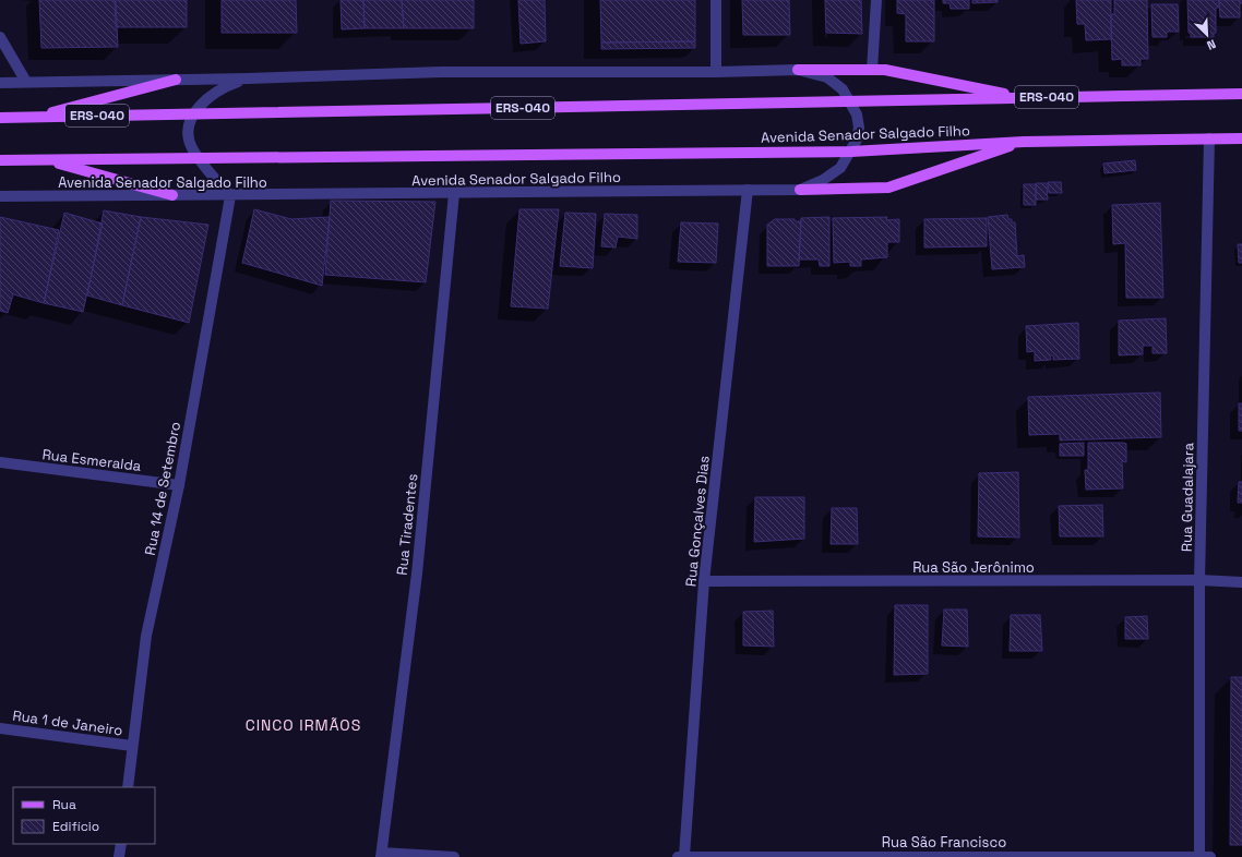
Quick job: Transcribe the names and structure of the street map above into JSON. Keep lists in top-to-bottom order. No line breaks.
{"streets":{"main road":["ERS-040","Avenida Senador Salgado Filho"],"street":["Rua Esmeralda","Rua 14 de Setembro","Rua Guadalajara","Rua Gonçalves Dias","Rua Tiradentes","Rua São Jerônimo","Rua 1 de Janeiro","Rua São Francisco"]},"crossings":[["Avenida Senador Salgado Filho","Rua 14 de Setembro"],["Avenida Senador Salgado Filho","Rua Guadalajara"],["Avenida Senador Salgado Filho","Rua Gonçalves Dias"],["Avenida Senador Salgado Filho","Rua Tiradentes"],["Rua Esmeralda","Rua 14 de Setembro"],["Rua 14 de Setembro","Rua 1 de Janeiro"],["Rua Guadalajara","Rua São Jerônimo"],["Rua Guadalajara","Rua São Francisco"],["Rua Gonçalves Dias","Rua São Jerônimo"],["Rua Gonçalves Dias","Rua São Francisco"]],"districts":["CINCO IRMÃOS"],"legend":["Rua","Edifício"],"north":"bottom right"}
